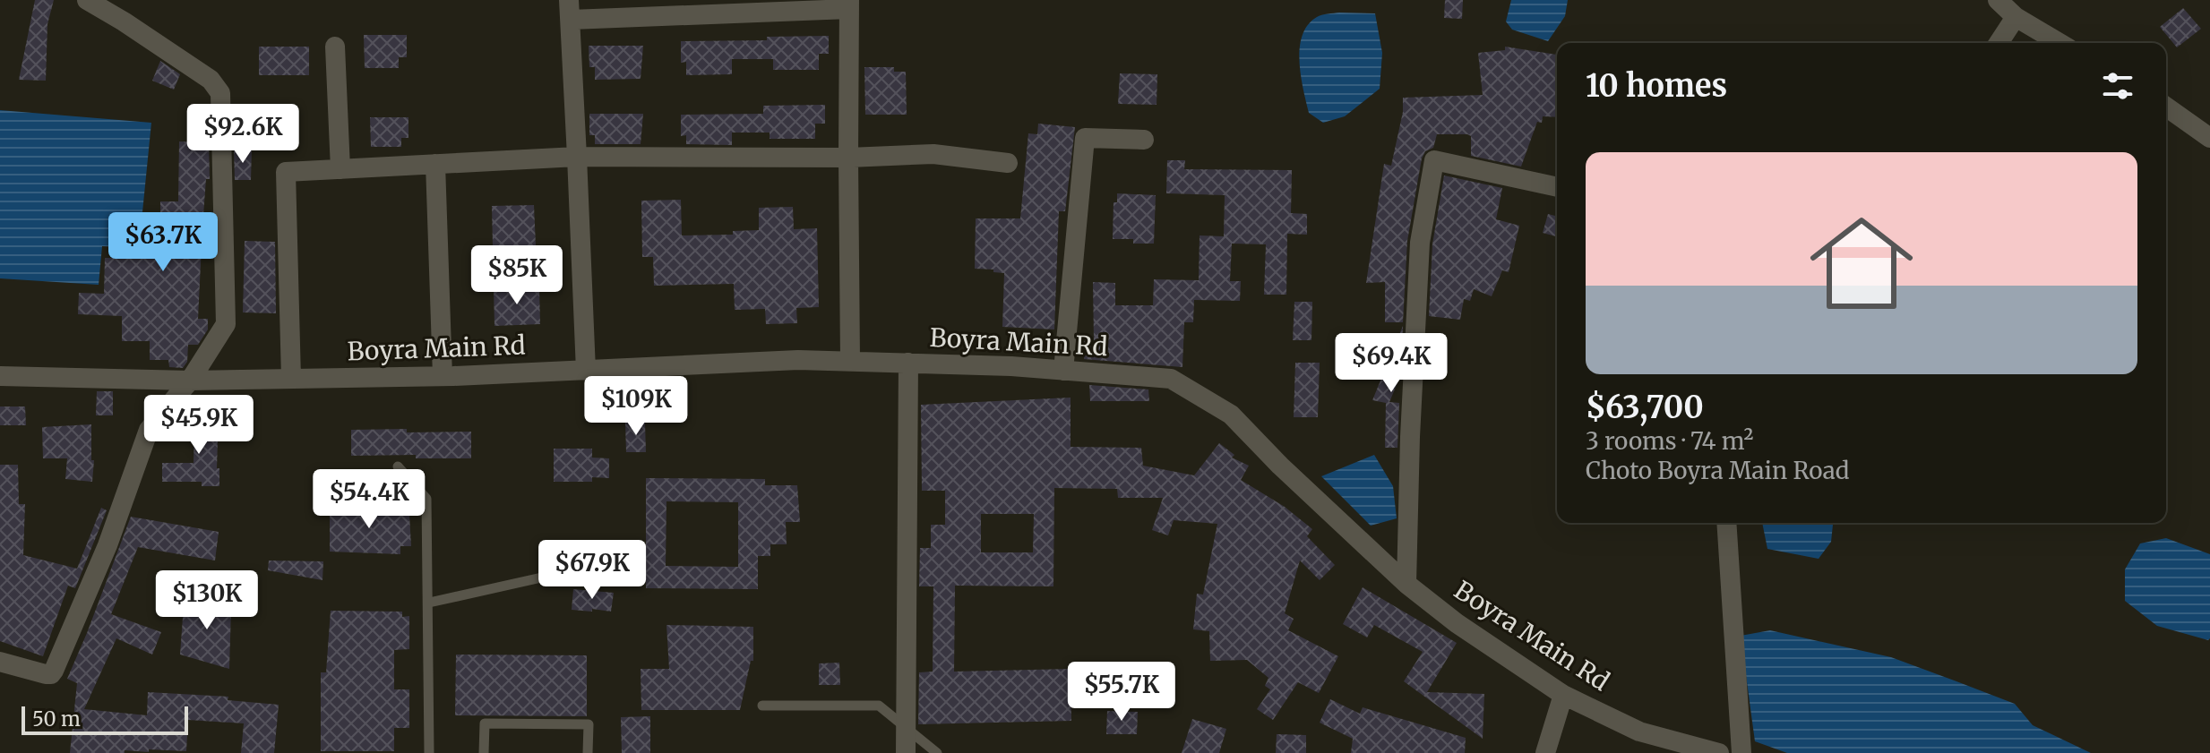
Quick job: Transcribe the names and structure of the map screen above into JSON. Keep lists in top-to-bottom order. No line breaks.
{"streets":{"street":["Boyra Main Rd"]},"scale_bar":"50 m","page":{"heading":"10 homes","price":["$92.6K","$63.7K","$85K","$69.4K","$109K","$45.9K","$54.4K","$67.9K","$130K","$55.7K"],"list":[{"name":"$63,700","note":"3 rooms · 74 m² · Choto Boyra Main Road"}],"scale":"50 m"}}
